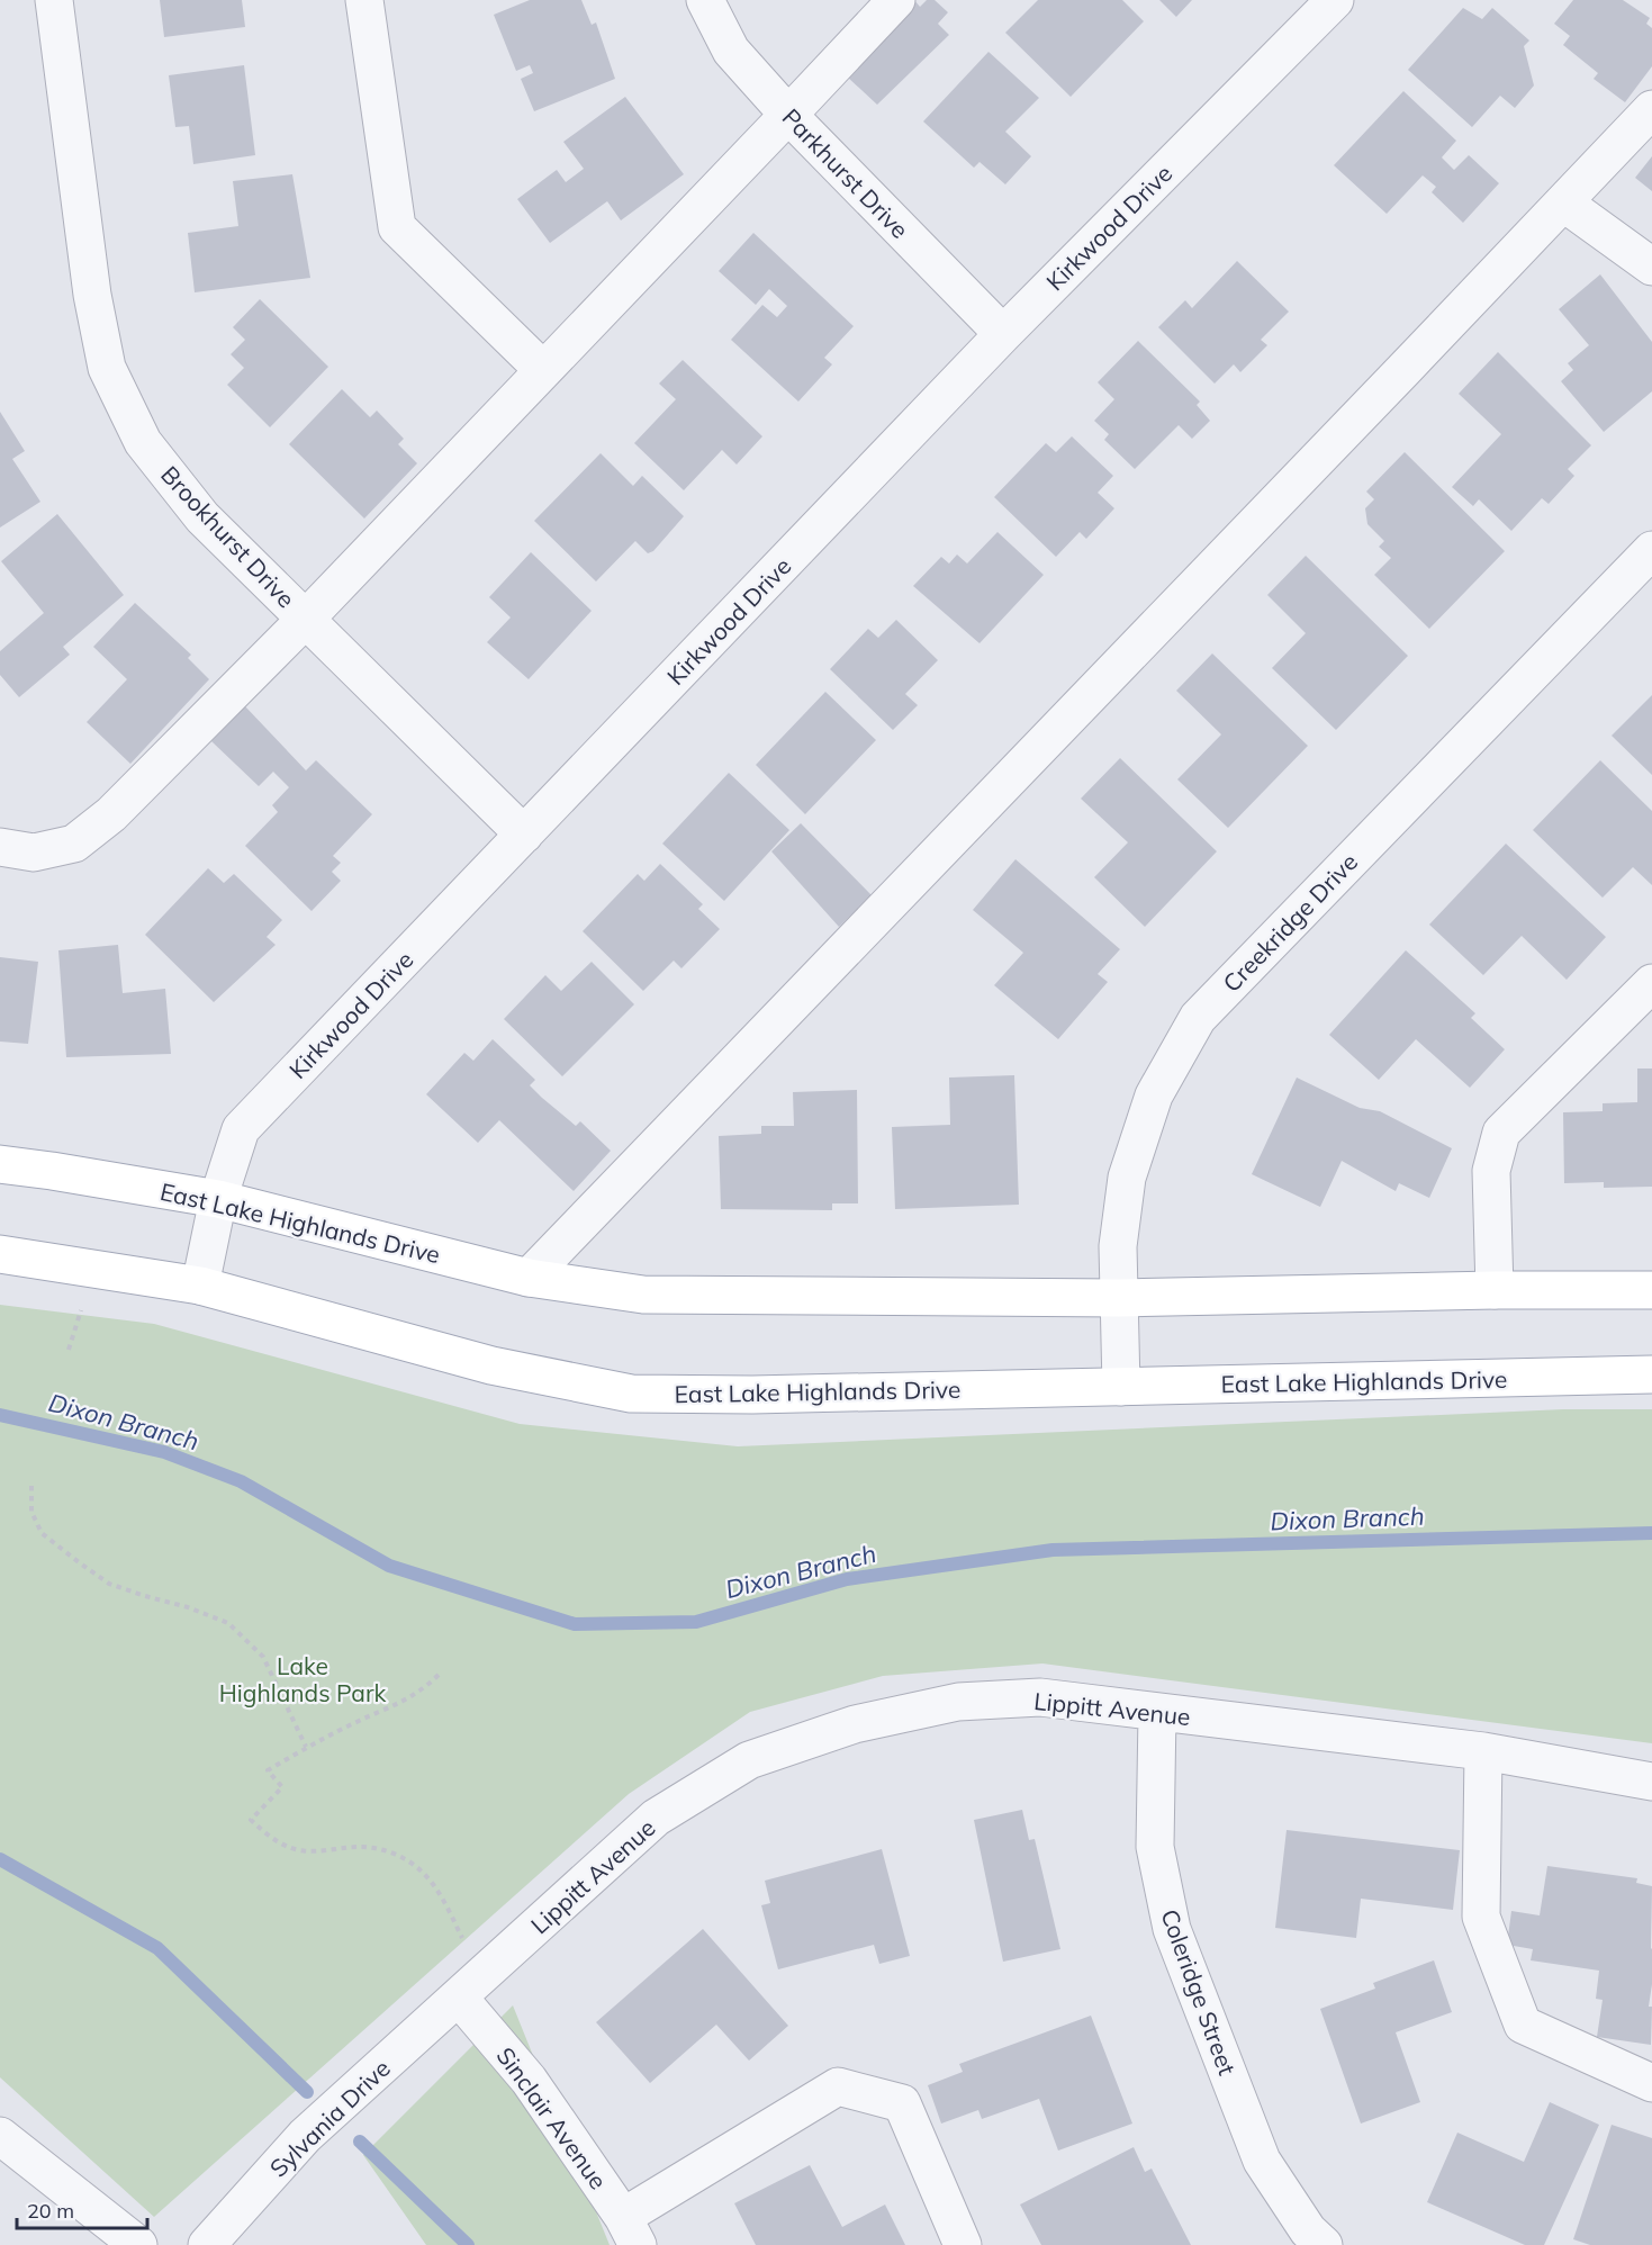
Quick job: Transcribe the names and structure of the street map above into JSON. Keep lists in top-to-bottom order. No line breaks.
{"streets":{"main road":["East Lake Highlands Drive"],"street":["Parkhurst Drive","Kirkwood Drive","Brookhurst Drive","Creekridge Drive","Lippitt Avenue","Coleridge Street","Sylvania Drive","Sinclair Avenue"]},"crossings":[["Parkhurst Drive","Kirkwood Drive"],["Kirkwood Drive","Brookhurst Drive"],["Kirkwood Drive","East Lake Highlands Drive"],["Creekridge Drive","East Lake Highlands Drive"],["Lippitt Avenue","Coleridge Street"],["Lippitt Avenue","Sylvania Drive"],["Lippitt Avenue","Sinclair Avenue"],["Sylvania Drive","Sinclair Avenue"]],"water":["Dixon Branch"],"parks":["Lake Highlands Park"],"scale_bar":"20 m"}
